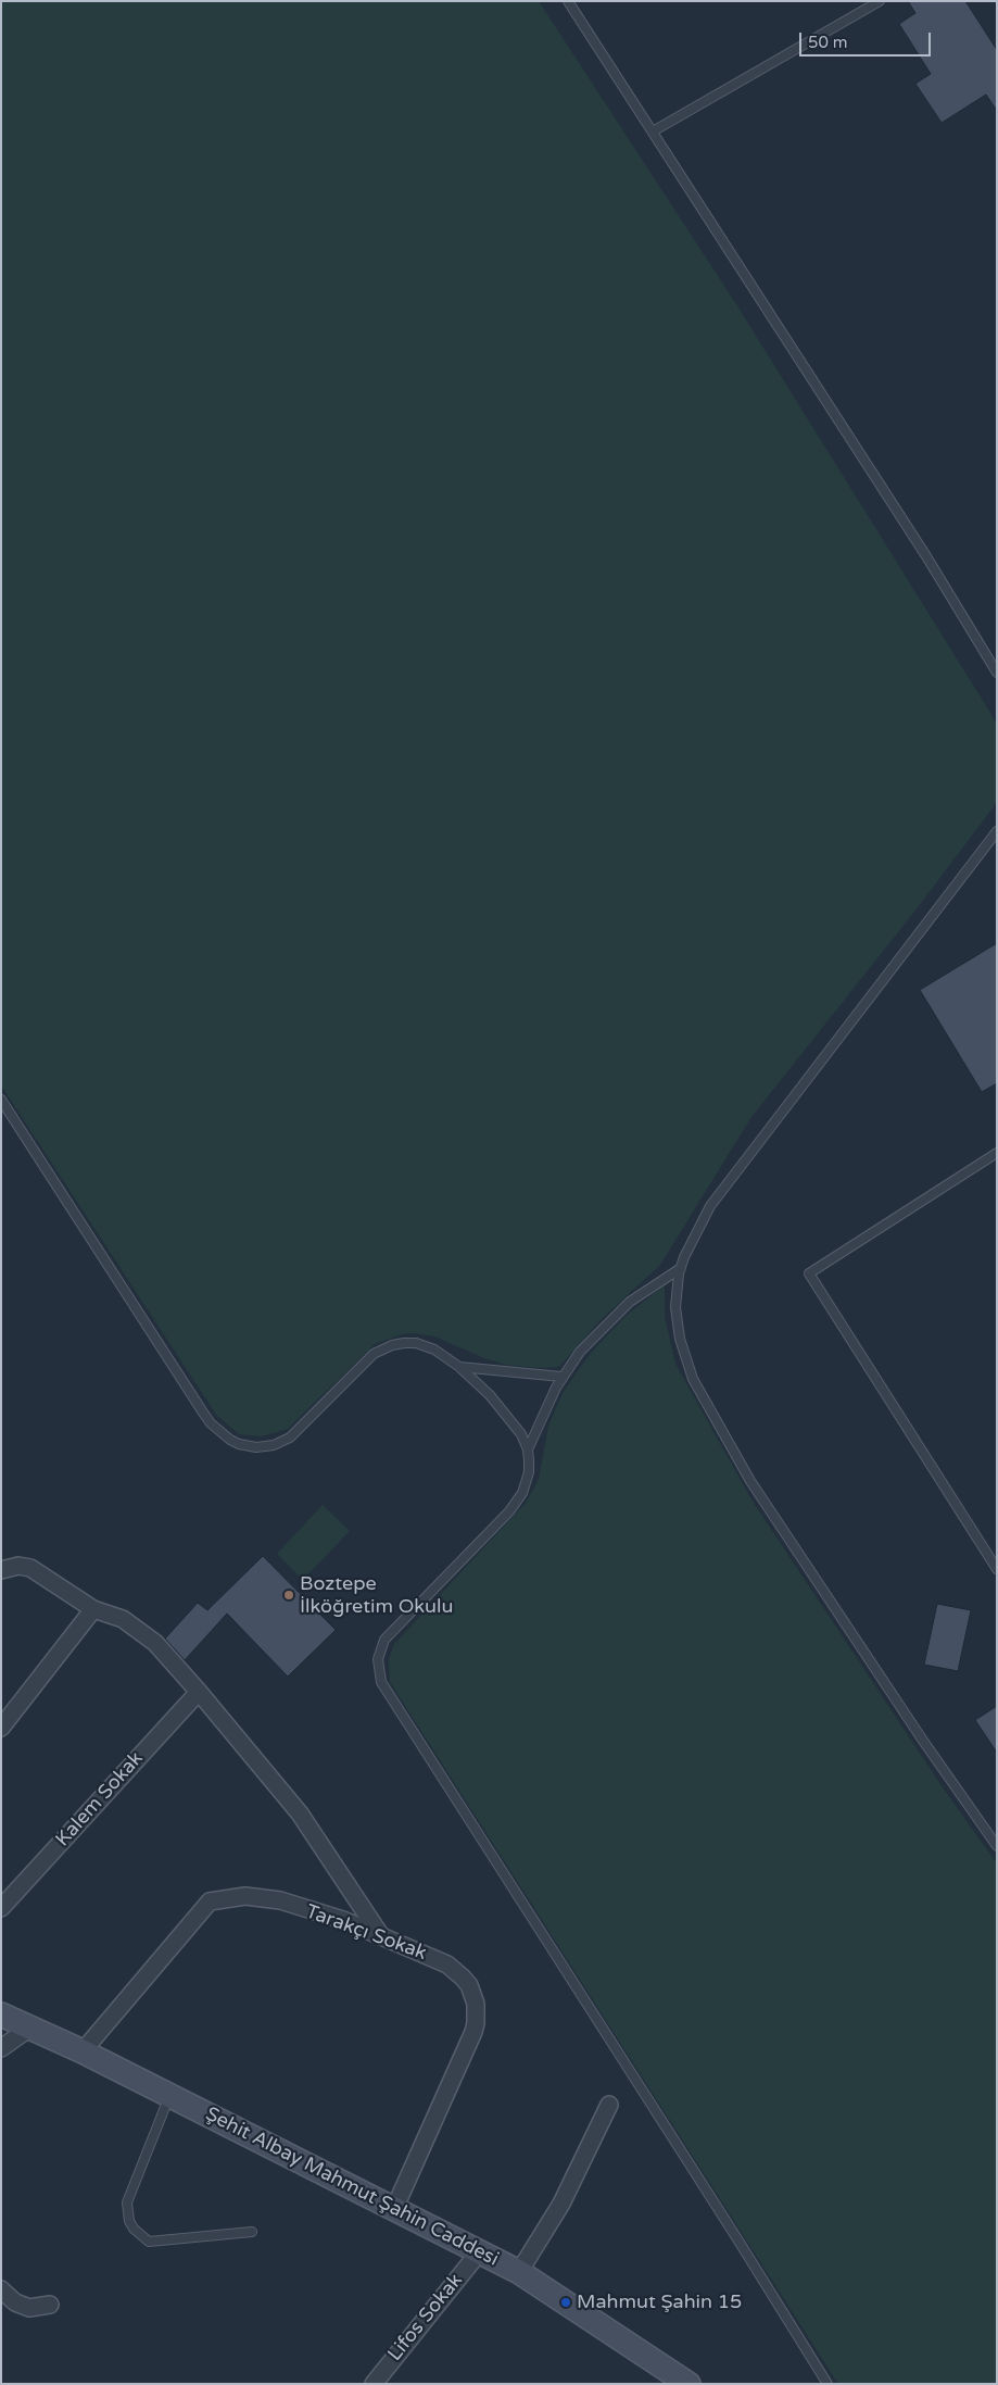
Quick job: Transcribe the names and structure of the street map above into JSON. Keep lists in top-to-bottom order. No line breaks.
{"streets":{"street":["Kalem Sokak","Tarakçı Sokak","Şehit Albay Mahmut Şahin Caddesi","Lifos Sokak"]},"crossings":[["Tarakçı Sokak","Şehit Albay Mahmut Şahin Caddesi"],["Şehit Albay Mahmut Şahin Caddesi","Lifos Sokak"]],"places":["Boztepe İlköğretim Okulu","Mahmut Şahin 15"],"scale_bar":"50 m"}
